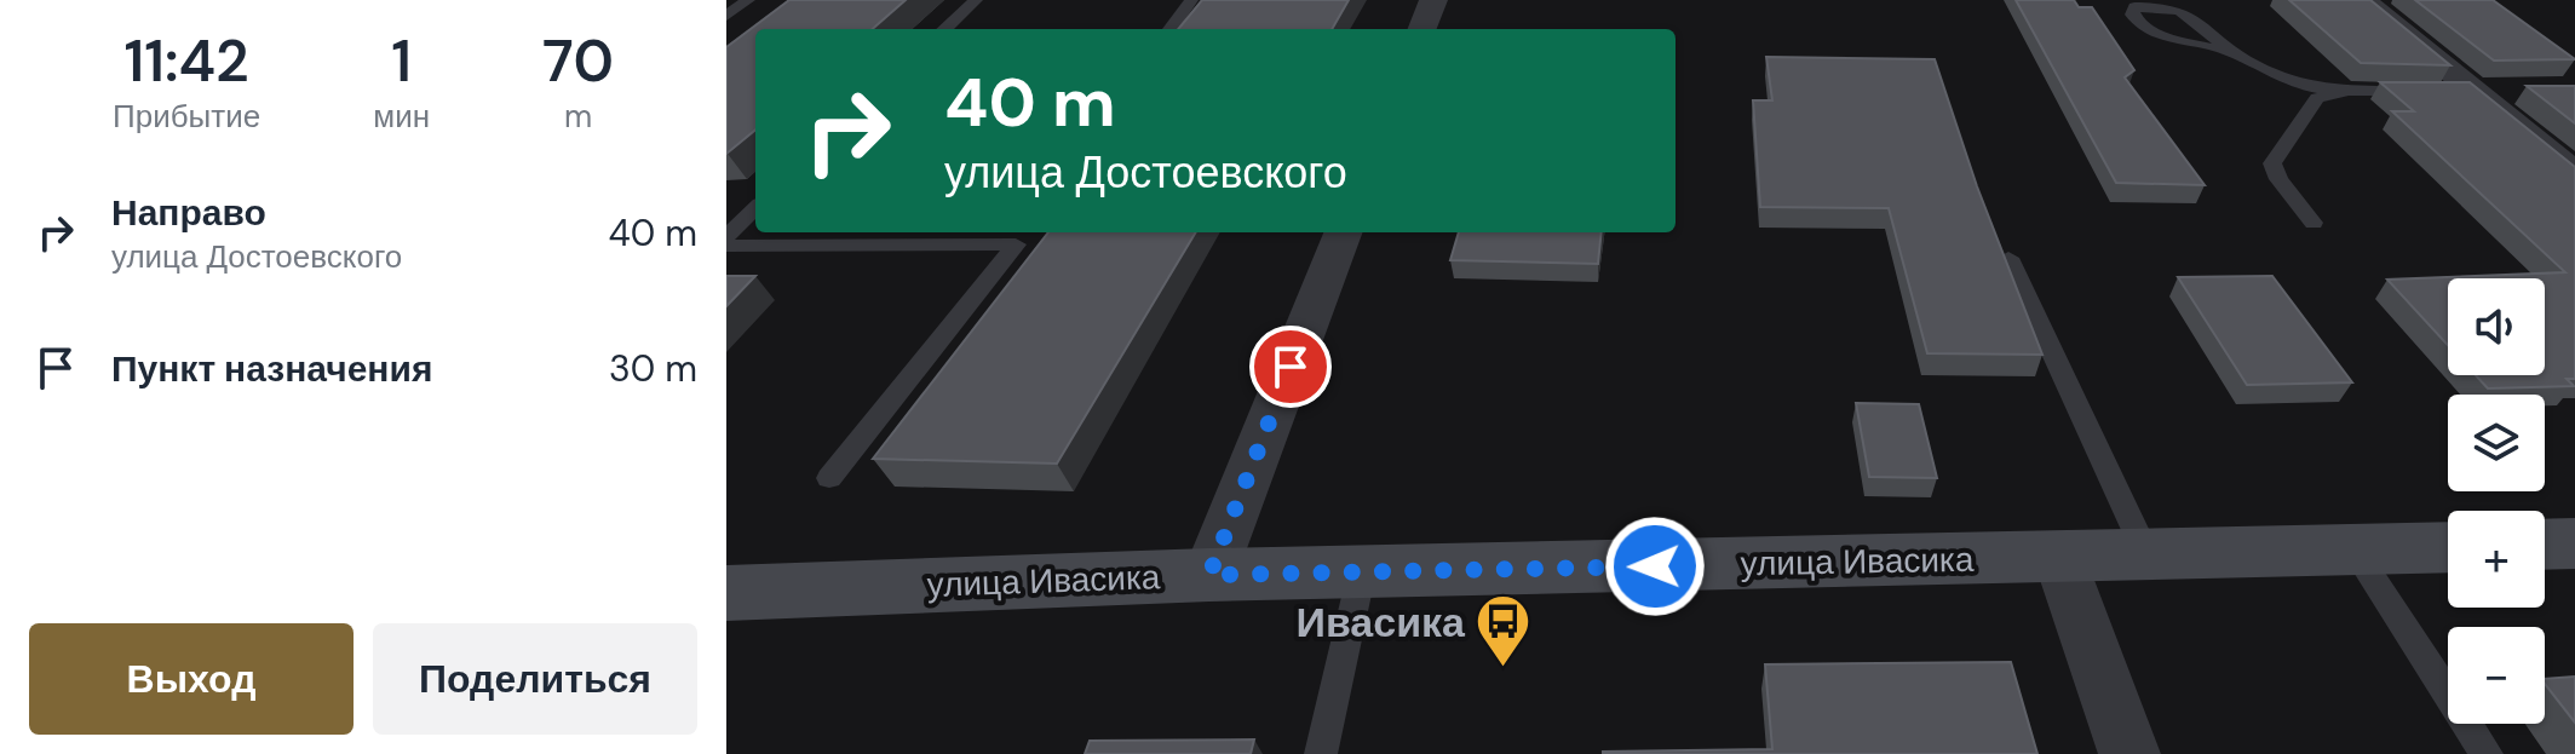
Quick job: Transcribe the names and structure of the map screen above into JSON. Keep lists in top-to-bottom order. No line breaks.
{"streets":{"main road":["улица Ивасика"]},"places":{"bus stop":["Ивасика"]},"page":{"eta":["11:42","Прибытие","1","мин","70","m"],"turn":["40 m","улица Достоевского"],"list":[{"name":"Направо","note":"улица Достоевского","value":"40 m"},{"name":"Пункт назначения","value":"30 m"}],"map_buttons":["+","−"],"buttons":["Выход","Поделиться"]}}
